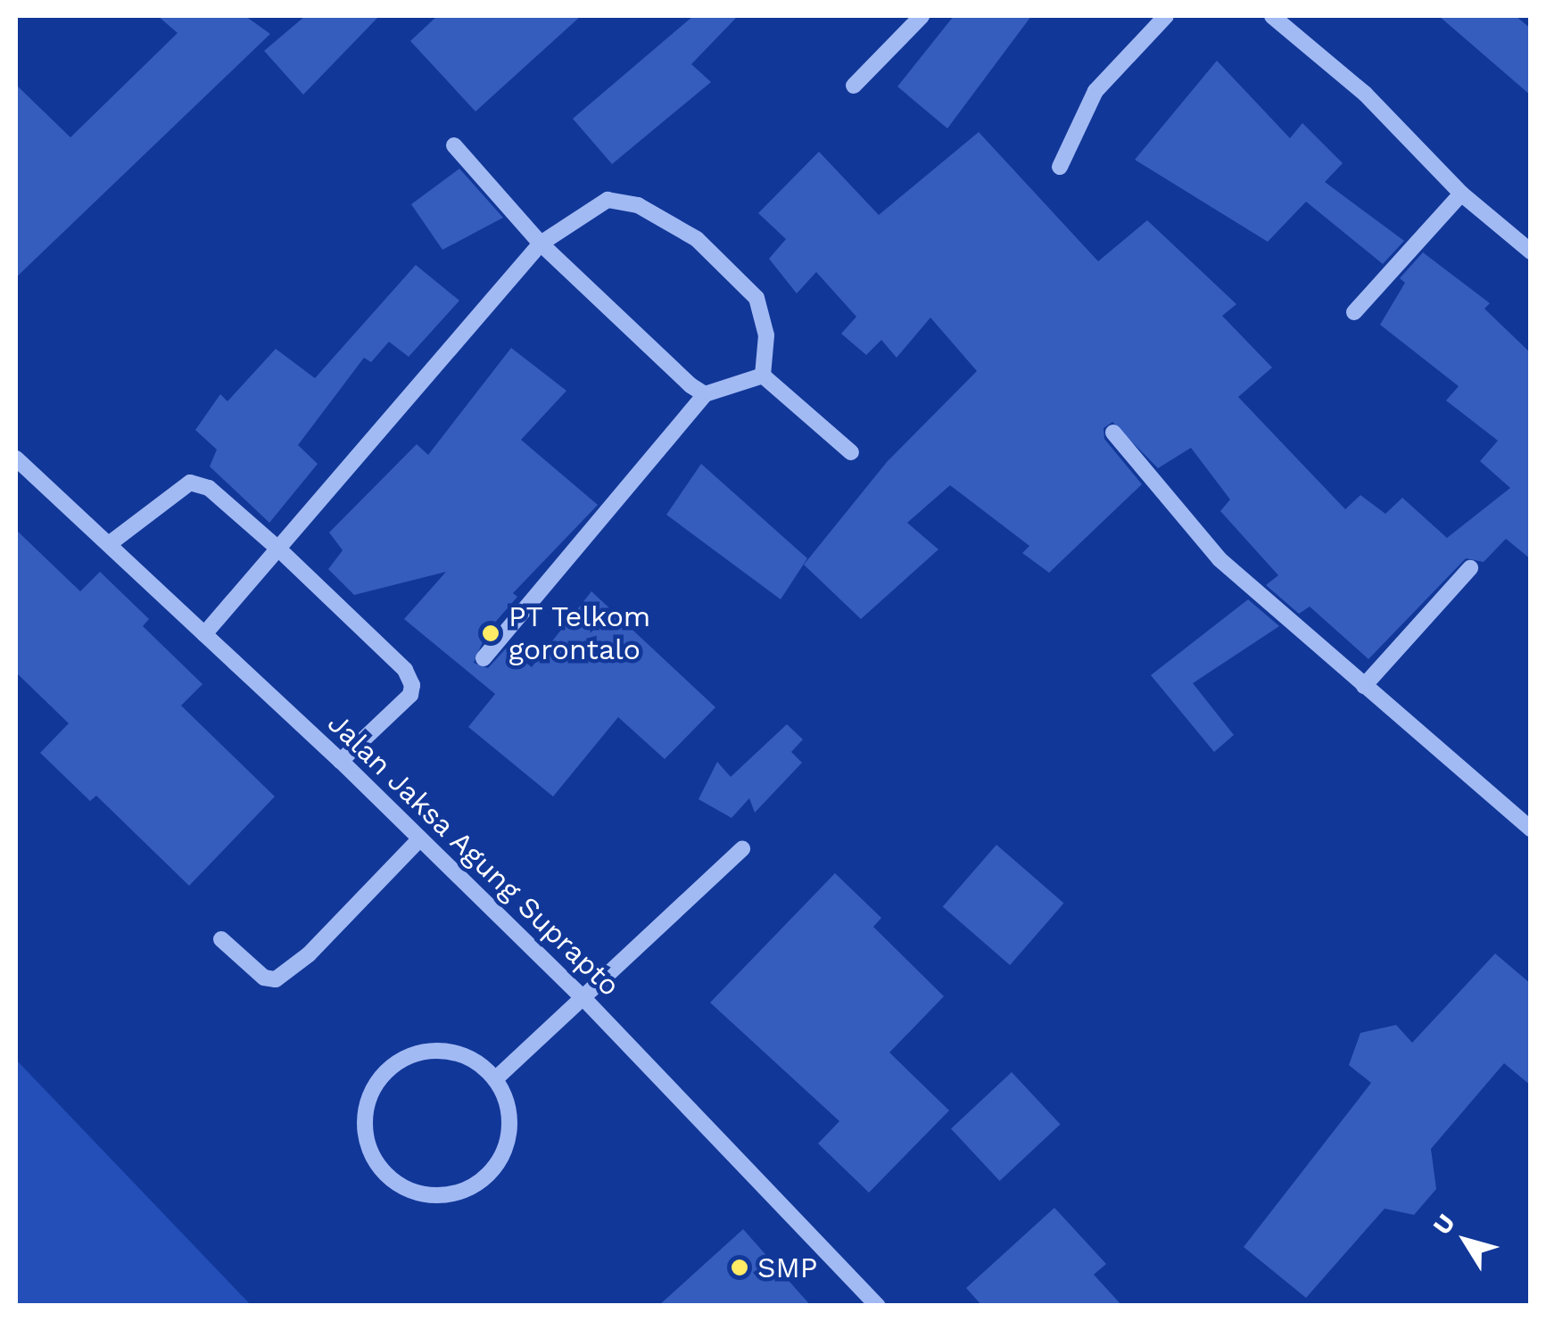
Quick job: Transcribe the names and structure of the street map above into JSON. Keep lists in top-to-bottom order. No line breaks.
{"streets":{"street":["Jalan Jaksa Agung Suprapto"]},"places":["PT Telkom gorontalo","SMP"],"north":"top left"}
